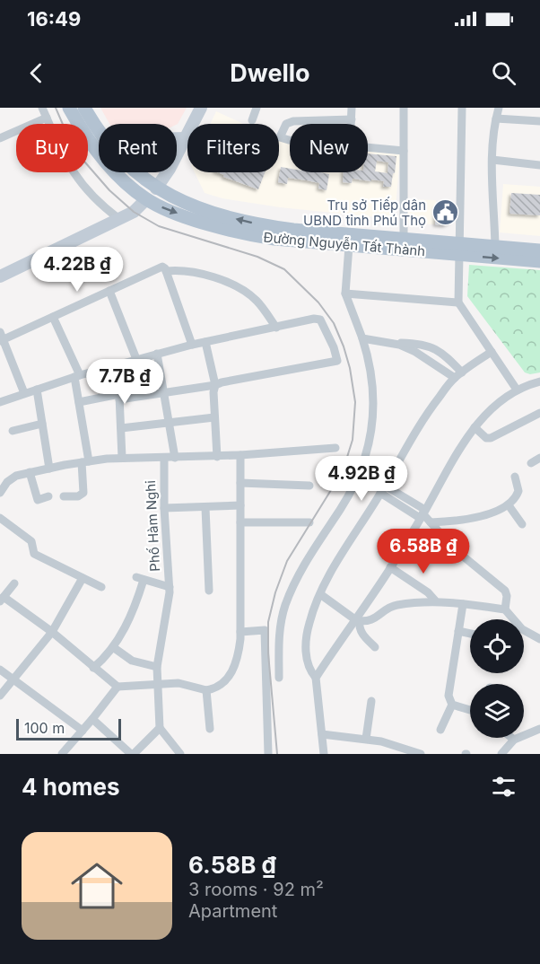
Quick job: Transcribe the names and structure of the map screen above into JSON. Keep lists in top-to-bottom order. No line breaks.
{"streets":{"main road":["Đường Nguyễn Tất Thành"],"street":["Phố Hàm Nghi"]},"places":{"public building":["Trụ sở Tiếp dân UBND tỉnh Phú Thọ"]},"scale_bar":"100 m","page":{"status":"16:49","header":"Dwello","chip":["Buy","Rent","Filters","New"],"price":["4.22B ₫","7.7B ₫","4.92B ₫","6.58B ₫"],"scale":"100 m","heading":"4 homes","list":[{"name":"6.58B ₫","note":"3 rooms · 92 m² · Apartment"}]}}
